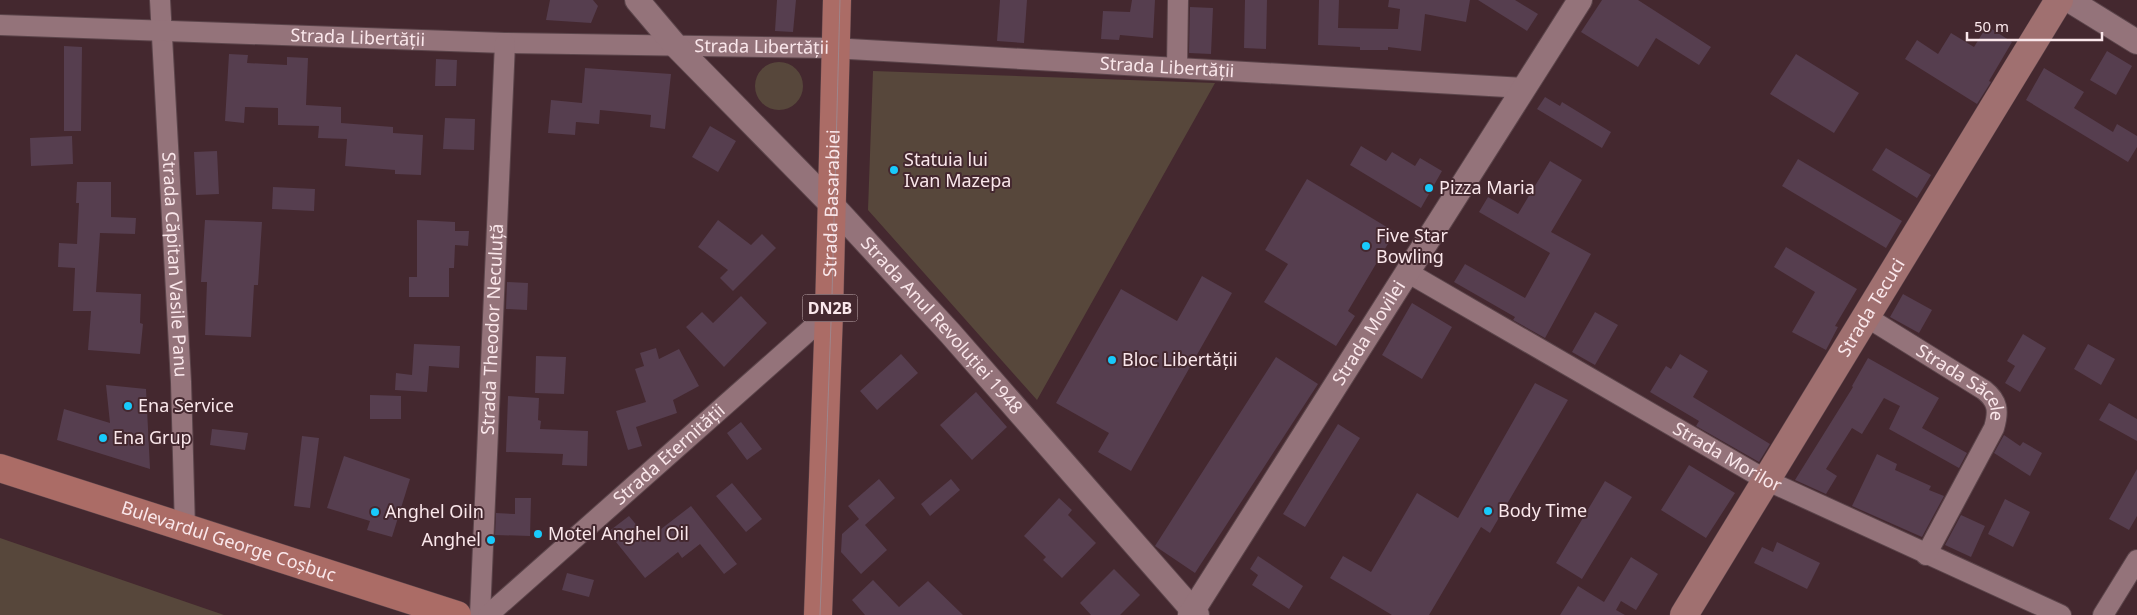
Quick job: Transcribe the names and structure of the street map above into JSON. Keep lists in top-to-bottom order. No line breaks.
{"streets":{"main road":["Strada Basarabiei","Strada Tecuci","DN2B","Bulevardul George Coșbuc"],"street":["Strada Libertății","Strada Căpitan Vasile Panu","Strada Anul Revoluției 1948","Strada Theodor Neculuță","Strada Movilei","Strada Săcele","Strada Eternității","Strada Morilor"]},"crossings":[["Strada Libertății","Strada Basarabiei"],["Strada Libertății","Strada Căpitan Vasile Panu"],["Strada Libertății","Strada Anul Revoluției 1948"],["Strada Libertății","Strada Theodor Neculuță"],["Strada Libertății","Strada Movilei"],["Strada Basarabiei","Strada Anul Revoluției 1948"],["Strada Basarabiei","Strada Eternității"],["Strada Căpitan Vasile Panu","Bulevardul George Coșbuc"],["Strada Tecuci","Strada Săcele"],["Strada Tecuci","Strada Morilor"],["Strada Anul Revoluției 1948","Strada Movilei"],["Strada Movilei","Strada Morilor"],["Strada Săcele","Strada Morilor"]],"places":["Statuia lui Ivan Mazepa","Pizza Maria","Five Star Bowling","Bloc Libertății","Ena Service","Ena Grup","Body Time","Anghel Oiln","Motel Anghel Oil","Anghel"],"scale_bar":"50 m"}
